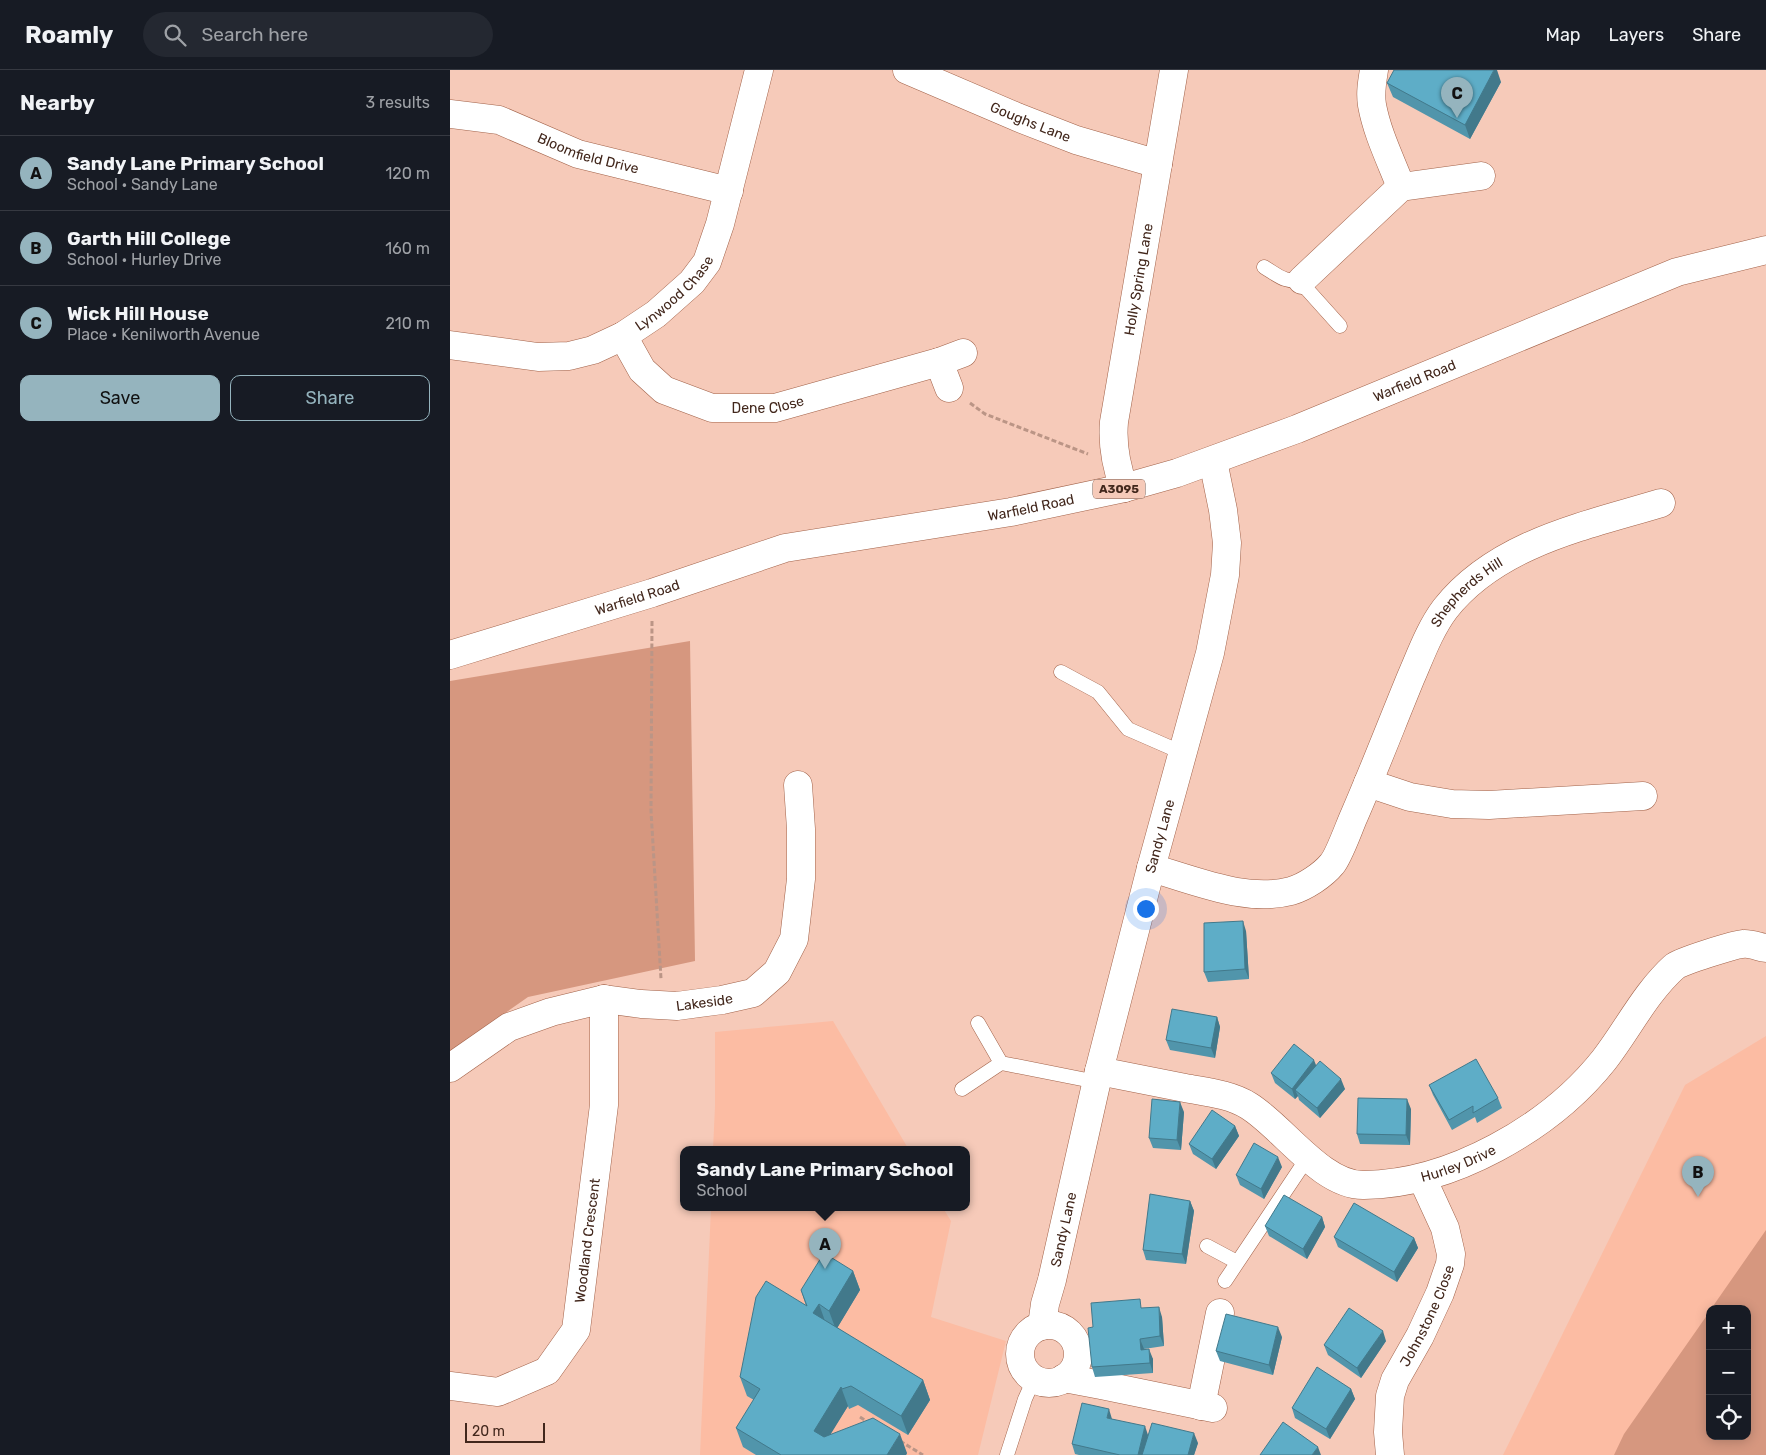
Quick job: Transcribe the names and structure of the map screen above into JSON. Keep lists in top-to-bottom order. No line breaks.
{"streets":{"street":["Goughs Lane","Bloomfield Drive","Holly Spring Lane","Lynwood Chase","Warfield Road","Dene Close","A3095","Shepherds Hill","Sandy Lane","Lakeside","Hurley Drive","Woodland Crescent","Johnstone Close"]},"crossings":[["Goughs Lane","Holly Spring Lane"],["Bloomfield Drive","Lynwood Chase"],["Holly Spring Lane","Warfield Road"],["Lynwood Chase","Dene Close"],["Warfield Road","Sandy Lane"],["Shepherds Hill","Sandy Lane"],["Sandy Lane","Hurley Drive"],["Lakeside","Woodland Crescent"],["Hurley Drive","Johnstone Close"]],"scale_bar":"20 m","page":{"header":"Roamly","search":"Search here","nav":["Map","Layers","Share"],"heading":["Nearby","3 results"],"pins":["C","B","A"],"list":[{"mark":"A","name":"Sandy Lane Primary School","note":"School · Sandy Lane","value":"120 m"},{"mark":"B","name":"Garth Hill College","note":"School · Hurley Drive","value":"160 m"},{"mark":"C","name":"Wick Hill House","note":"Place · Kenilworth Avenue","value":"210 m"}],"buttons":["Save","Share"],"popup":["Sandy Lane Primary School","School"],"map_buttons":["+","−"],"scale":"20 m"}}
